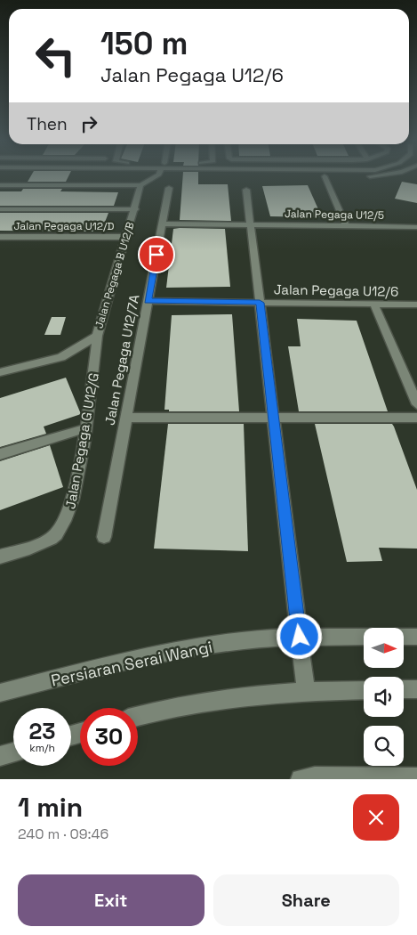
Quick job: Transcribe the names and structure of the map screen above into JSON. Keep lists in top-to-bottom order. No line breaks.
{"streets":{"street":["Jalan Pegaga U12/5","Jalan Pegaga U12/D","Jalan Pegaga B U12/B","Jalan Pegaga U12/6","Jalan Pegaga U12/7A","Jalan Pegaga G U12/G","Persiaran Serai Wangi"]},"crossings":[["Jalan Pegaga U12/5","Jalan Pegaga U12/7A"],["Jalan Pegaga U12/D","Jalan Pegaga B U12/B"],["Jalan Pegaga B U12/B","Jalan Pegaga G U12/G"],["Jalan Pegaga U12/6","Jalan Pegaga U12/7A"]],"north":"right","page":{"turn":["150 m","Jalan Pegaga U12/6"],"then":"Then","speed":"23 km/h","limit":"30","heading":["1 min","240 m · 09:46"],"buttons":["Exit","Share"]}}
